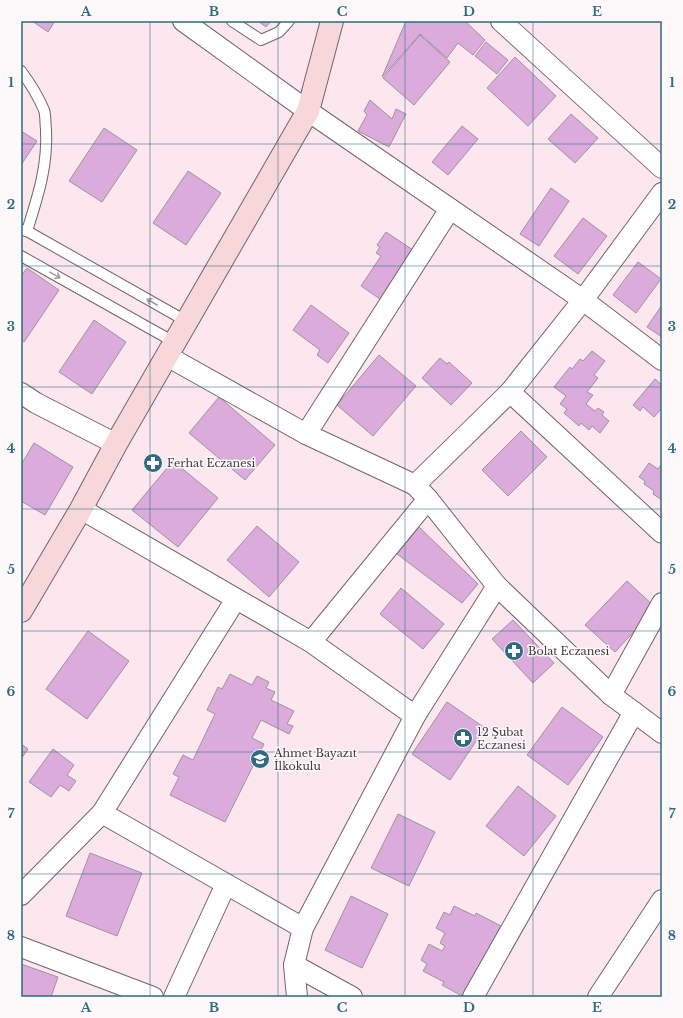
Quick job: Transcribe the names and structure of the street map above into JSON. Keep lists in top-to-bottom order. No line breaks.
{"places":{"pharmacy":["Ferhat Eczanesi","Bolat Eczanesi","12 Şubat Eczanesi"],"school or university":["Ahmet Bayazıt İlkokulu"]},"grid":{"columns":["A","B","C","D","E"],"rows":["1","2","3","4","5","6","7","8"]}}
